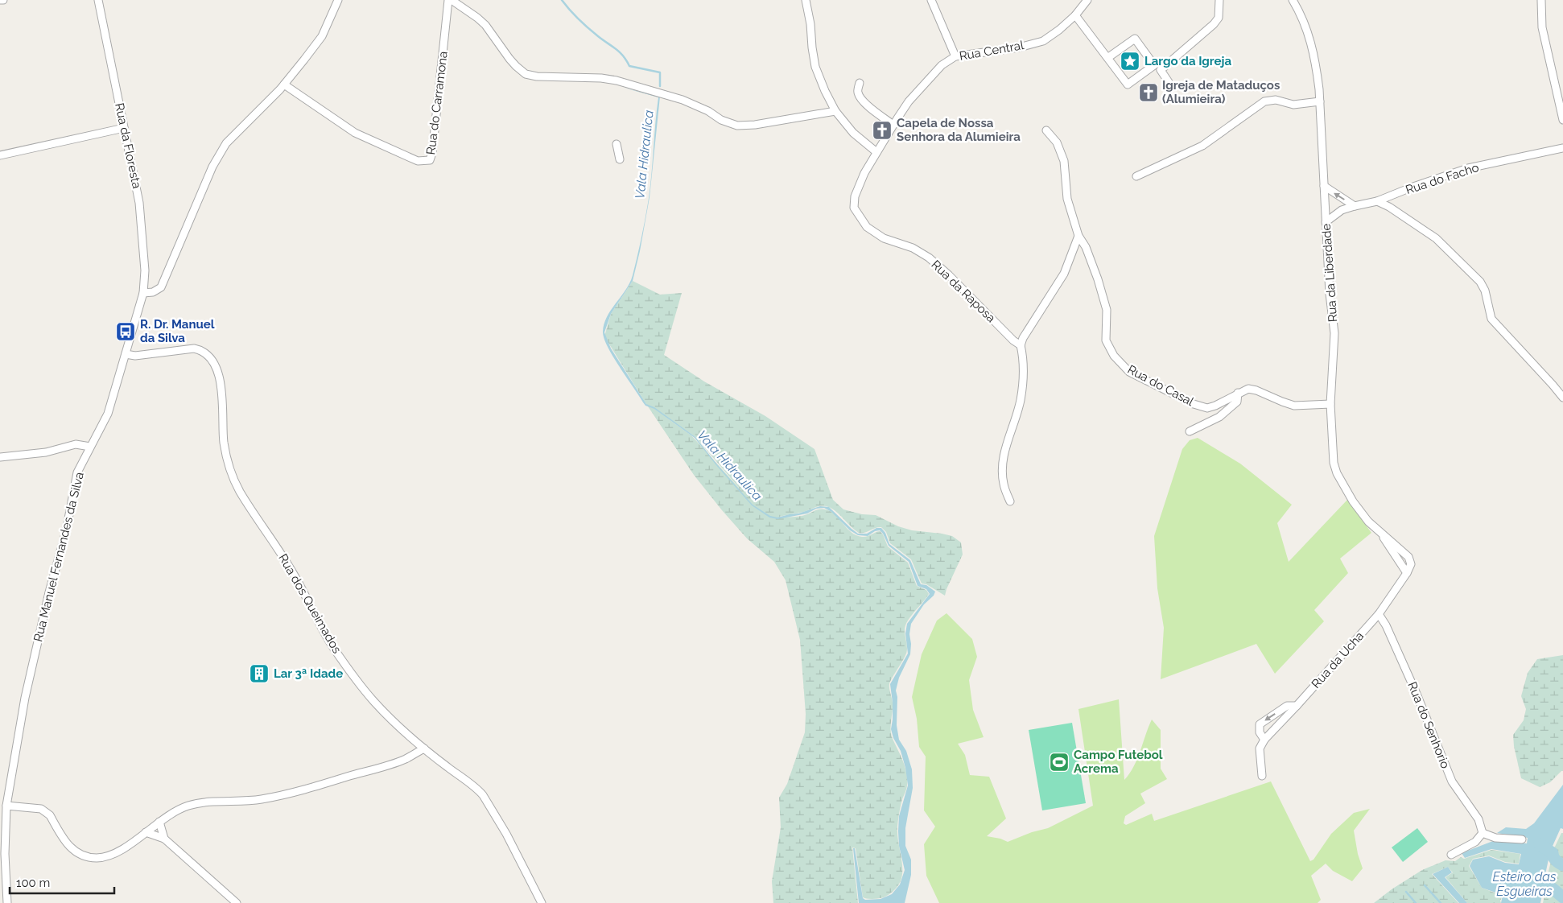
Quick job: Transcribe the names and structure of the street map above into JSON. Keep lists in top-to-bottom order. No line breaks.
{"streets":{"street":["Rua Central","Rua do Carramona","Rua da Floresta","Rua do Facho","Rua da Liberdade","Rua da Raposa","Rua do Casal","Rua Manuel Fernandes da Silva","Rua dos Queimados","Rua da Ucha","Rua do Senhorio"]},"crossings":[["Rua Central","Rua da Raposa"],["Rua da Floresta","Rua Manuel Fernandes da Silva"],["Rua do Facho","Rua da Liberdade"],["Rua da Liberdade","Rua do Casal"],["Rua Manuel Fernandes da Silva","Rua dos Queimados"],["Rua da Ucha","Rua do Senhorio"]],"water":["Vala Hidraulica","Esteiro das Esgueiras"],"places":{"place":["Largo da Igreja"],"church":["Igreja de Mataduços (Alumieira)","Capela de Nossa Senhora da Alumieira"],"bus stop":["R. Dr. Manuel da Silva"],"building":["Lar 3ª Idade"],"sports":["Campo Futebol Acrema"]},"scale_bar":"100 m"}
